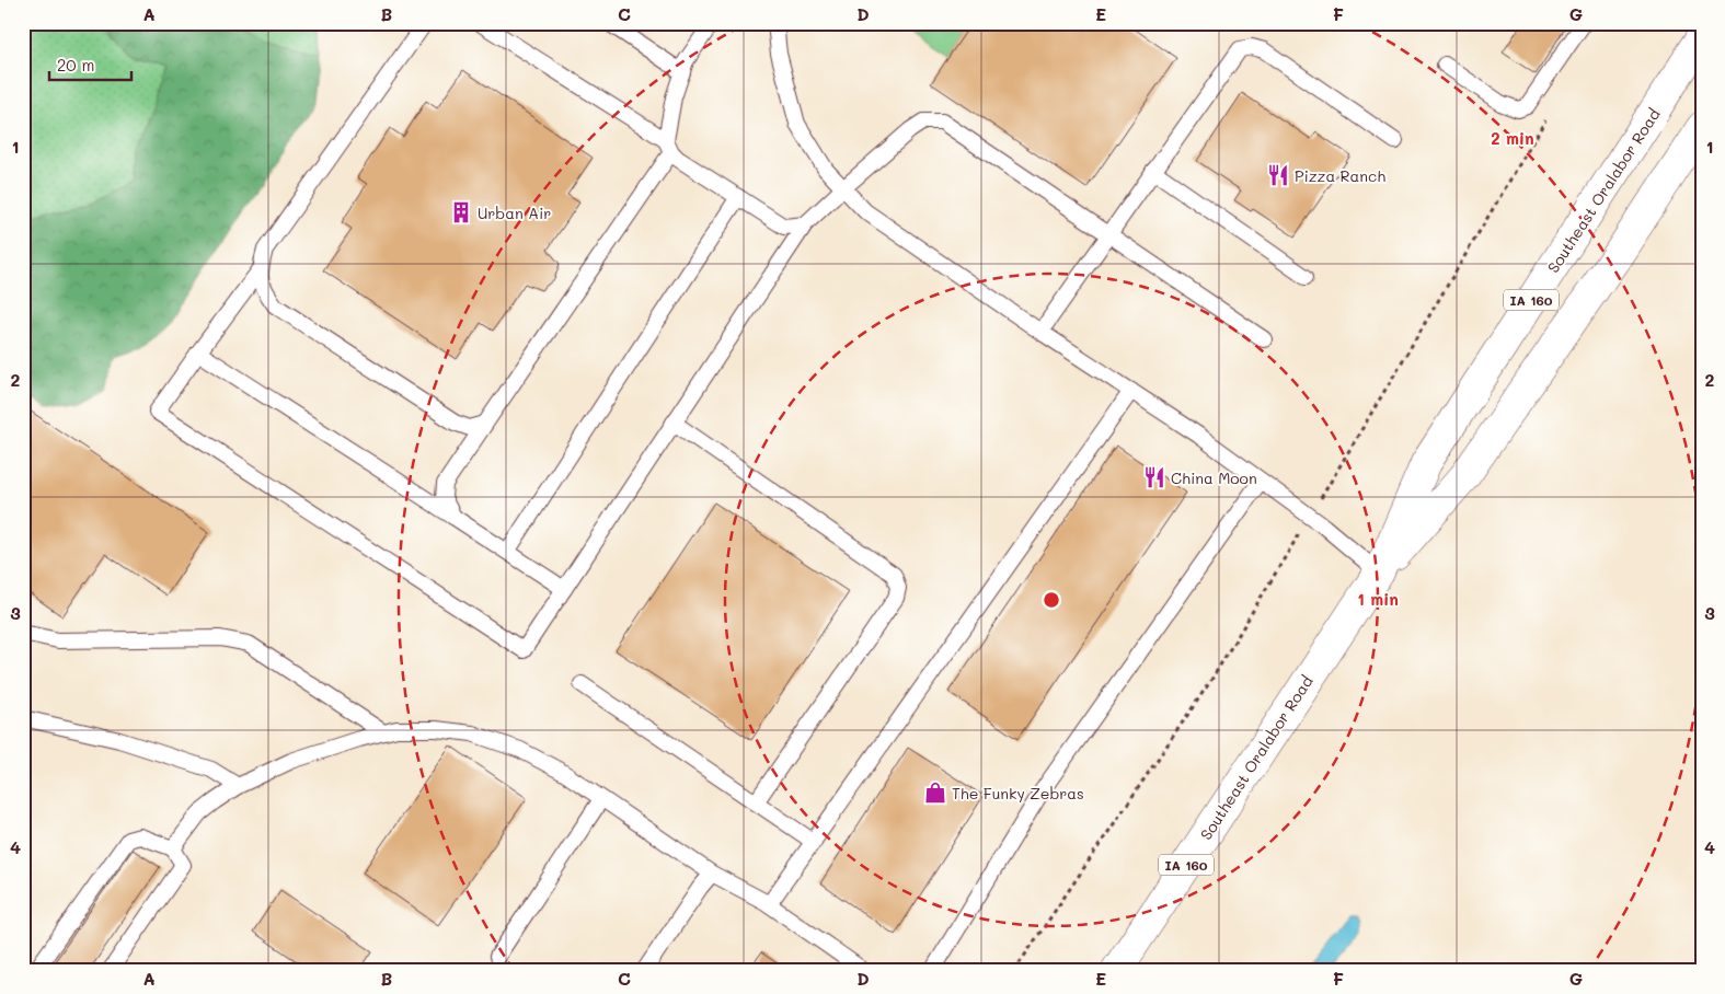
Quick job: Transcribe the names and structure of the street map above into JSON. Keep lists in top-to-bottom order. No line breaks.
{"streets":{"main road":["Southeast Oralabor Road","IA 160"]},"places":{"restaurant":["Pizza Ranch","China Moon"],"building":["Urban Air"],"shop":["The Funky Zebras"]},"scale_bar":"20 m","grid":{"columns":["A","B","C","D","E","F","G"],"rows":["1","2","3","4"]},"rings":["2 min","1 min"]}
